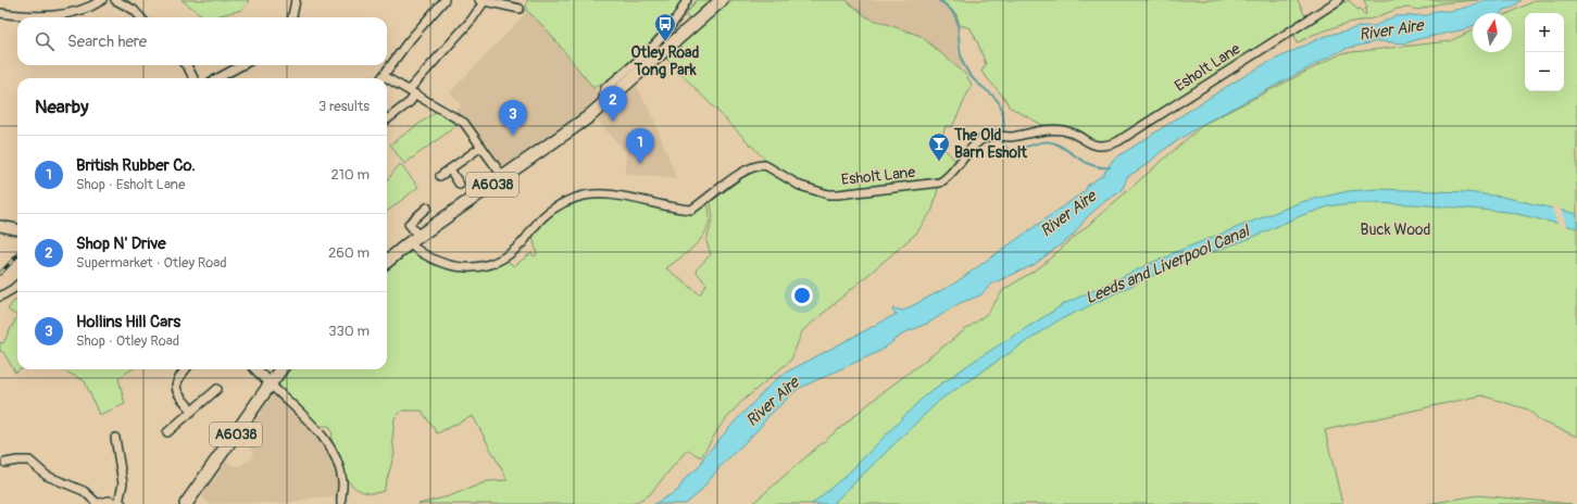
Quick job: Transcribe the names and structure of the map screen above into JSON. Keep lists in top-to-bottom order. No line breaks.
{"streets":{"main road":["A6038"],"street":["Esholt Lane"]},"crossings":[["Esholt Lane","A6038"]],"water":["River Aire","Leeds and Liverpool Canal"],"parks":["Buck Wood"],"places":{"bus stop":["Otley Road Tong Park"],"bar":["The Old Barn Esholt"]},"north":"top","page":{"map_buttons":["+","−"],"search":"Search here","heading":["Nearby","3 results"],"pins":["2","3","1"],"list":[{"mark":"1","name":"British Rubber Co.","note":"Shop · Esholt Lane","value":"210 m"},{"mark":"2","name":"Shop N' Drive","note":"Supermarket · Otley Road","value":"260 m"},{"mark":"3","name":"Hollins Hill Cars","note":"Shop · Otley Road","value":"330 m"}]}}
